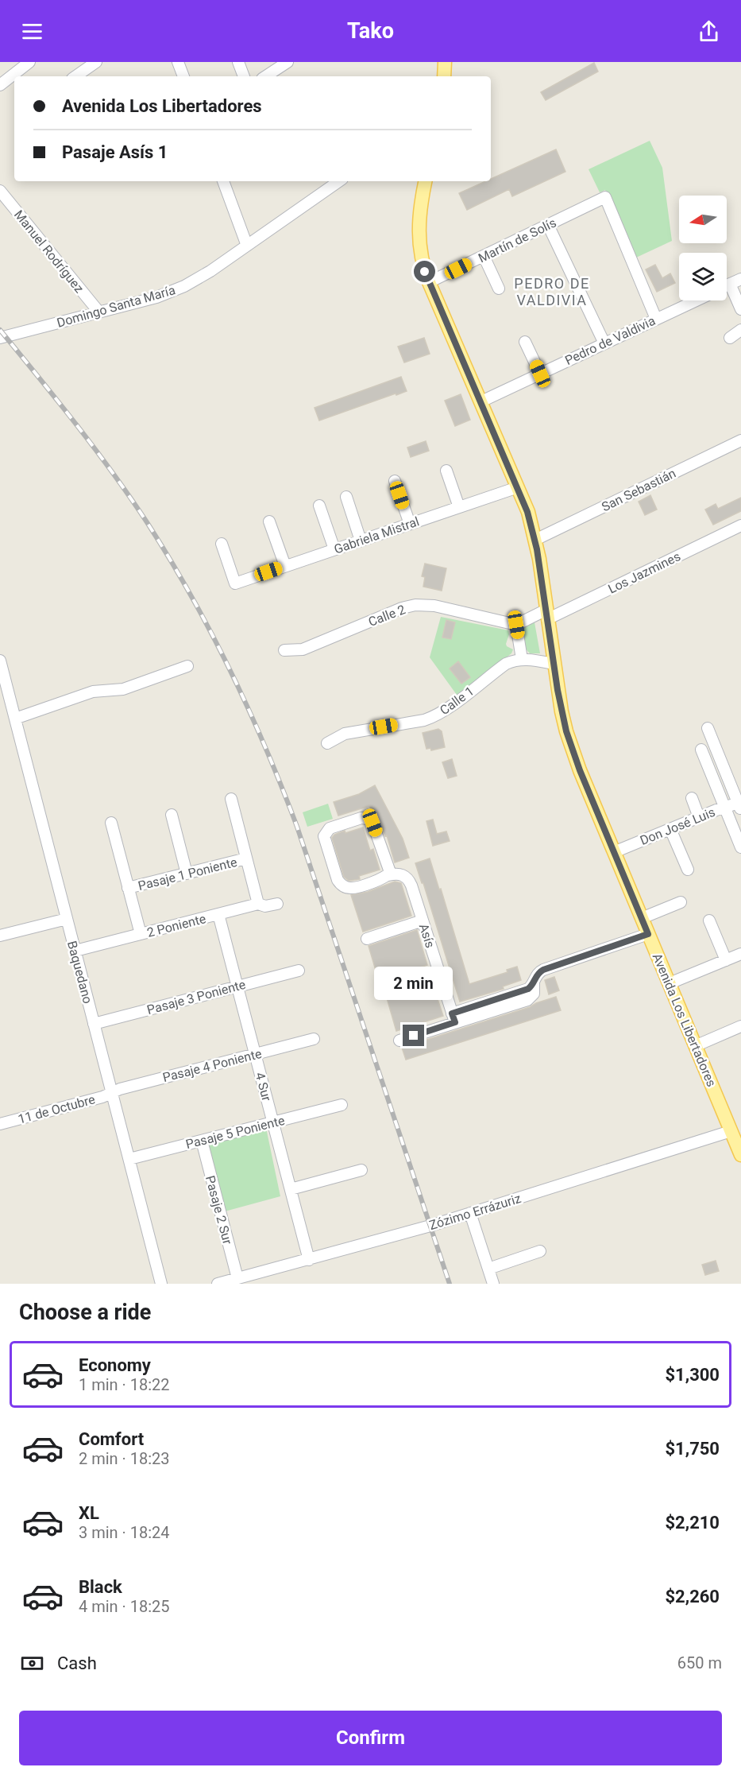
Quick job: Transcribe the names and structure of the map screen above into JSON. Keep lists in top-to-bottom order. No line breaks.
{"streets":{"main road":["Avenida Los Libertadores"],"street":["Martín de Solís","Manuel Rodríguez","Domingo Santa María","Pedro de Valdivia","San Sebastián","Gabriela Mistral","Los Jazmines","Calle 2","Calle 1","Don José Luis","Pasaje 1 Poniente","2 Poniente","Asís","Baquedano","Pasaje 3 Poniente","Pasaje 4 Poniente","4 Sur","11 de Octubre","Pasaje 5 Poniente","Pasaje 2 Sur","Zózimo Errázuriz"]},"crossings":[["Martín de Solís","Pedro de Valdivia"],["Martín de Solís","Avenida Los Libertadores"],["Manuel Rodríguez","Domingo Santa María"],["Pedro de Valdivia","Avenida Los Libertadores"],["San Sebastián","Avenida Los Libertadores"],["Gabriela Mistral","Avenida Los Libertadores"],["Los Jazmines","Avenida Los Libertadores"],["Don José Luis","Avenida Los Libertadores"],["2 Poniente","Baquedano"],["2 Poniente","4 Sur"],["Baquedano","Pasaje 3 Poniente"],["Baquedano","Pasaje 4 Poniente"],["Baquedano","11 de Octubre"],["Baquedano","Pasaje 5 Poniente"],["Pasaje 3 Poniente","4 Sur"],["Avenida Los Libertadores","Zózimo Errázuriz"],["Pasaje 4 Poniente","4 Sur"],["Pasaje 4 Poniente","11 de Octubre"],["4 Sur","Pasaje 5 Poniente"],["4 Sur","Zózimo Errázuriz"],["Pasaje 5 Poniente","Pasaje 2 Sur"],["Pasaje 2 Sur","Zózimo Errázuriz"]],"districts":["PEDRO DE VALDIVIA"],"north":"left","page":{"header":"Tako","banner":["Avenida Los Libertadores","Pasaje Asís 1"],"bubble":"2 min","heading":"Choose a ride","list":[{"name":"Economy","note":"1 min · 18:22","value":"$1,300"},{"name":"Comfort","note":"2 min · 18:23","value":"$1,750"},{"name":"XL","note":"3 min · 18:24","value":"$2,210"},{"name":"Black","note":"4 min · 18:25","value":"$2,260"}],"pay":["Cash","650 m"],"buttons":"Confirm"}}
